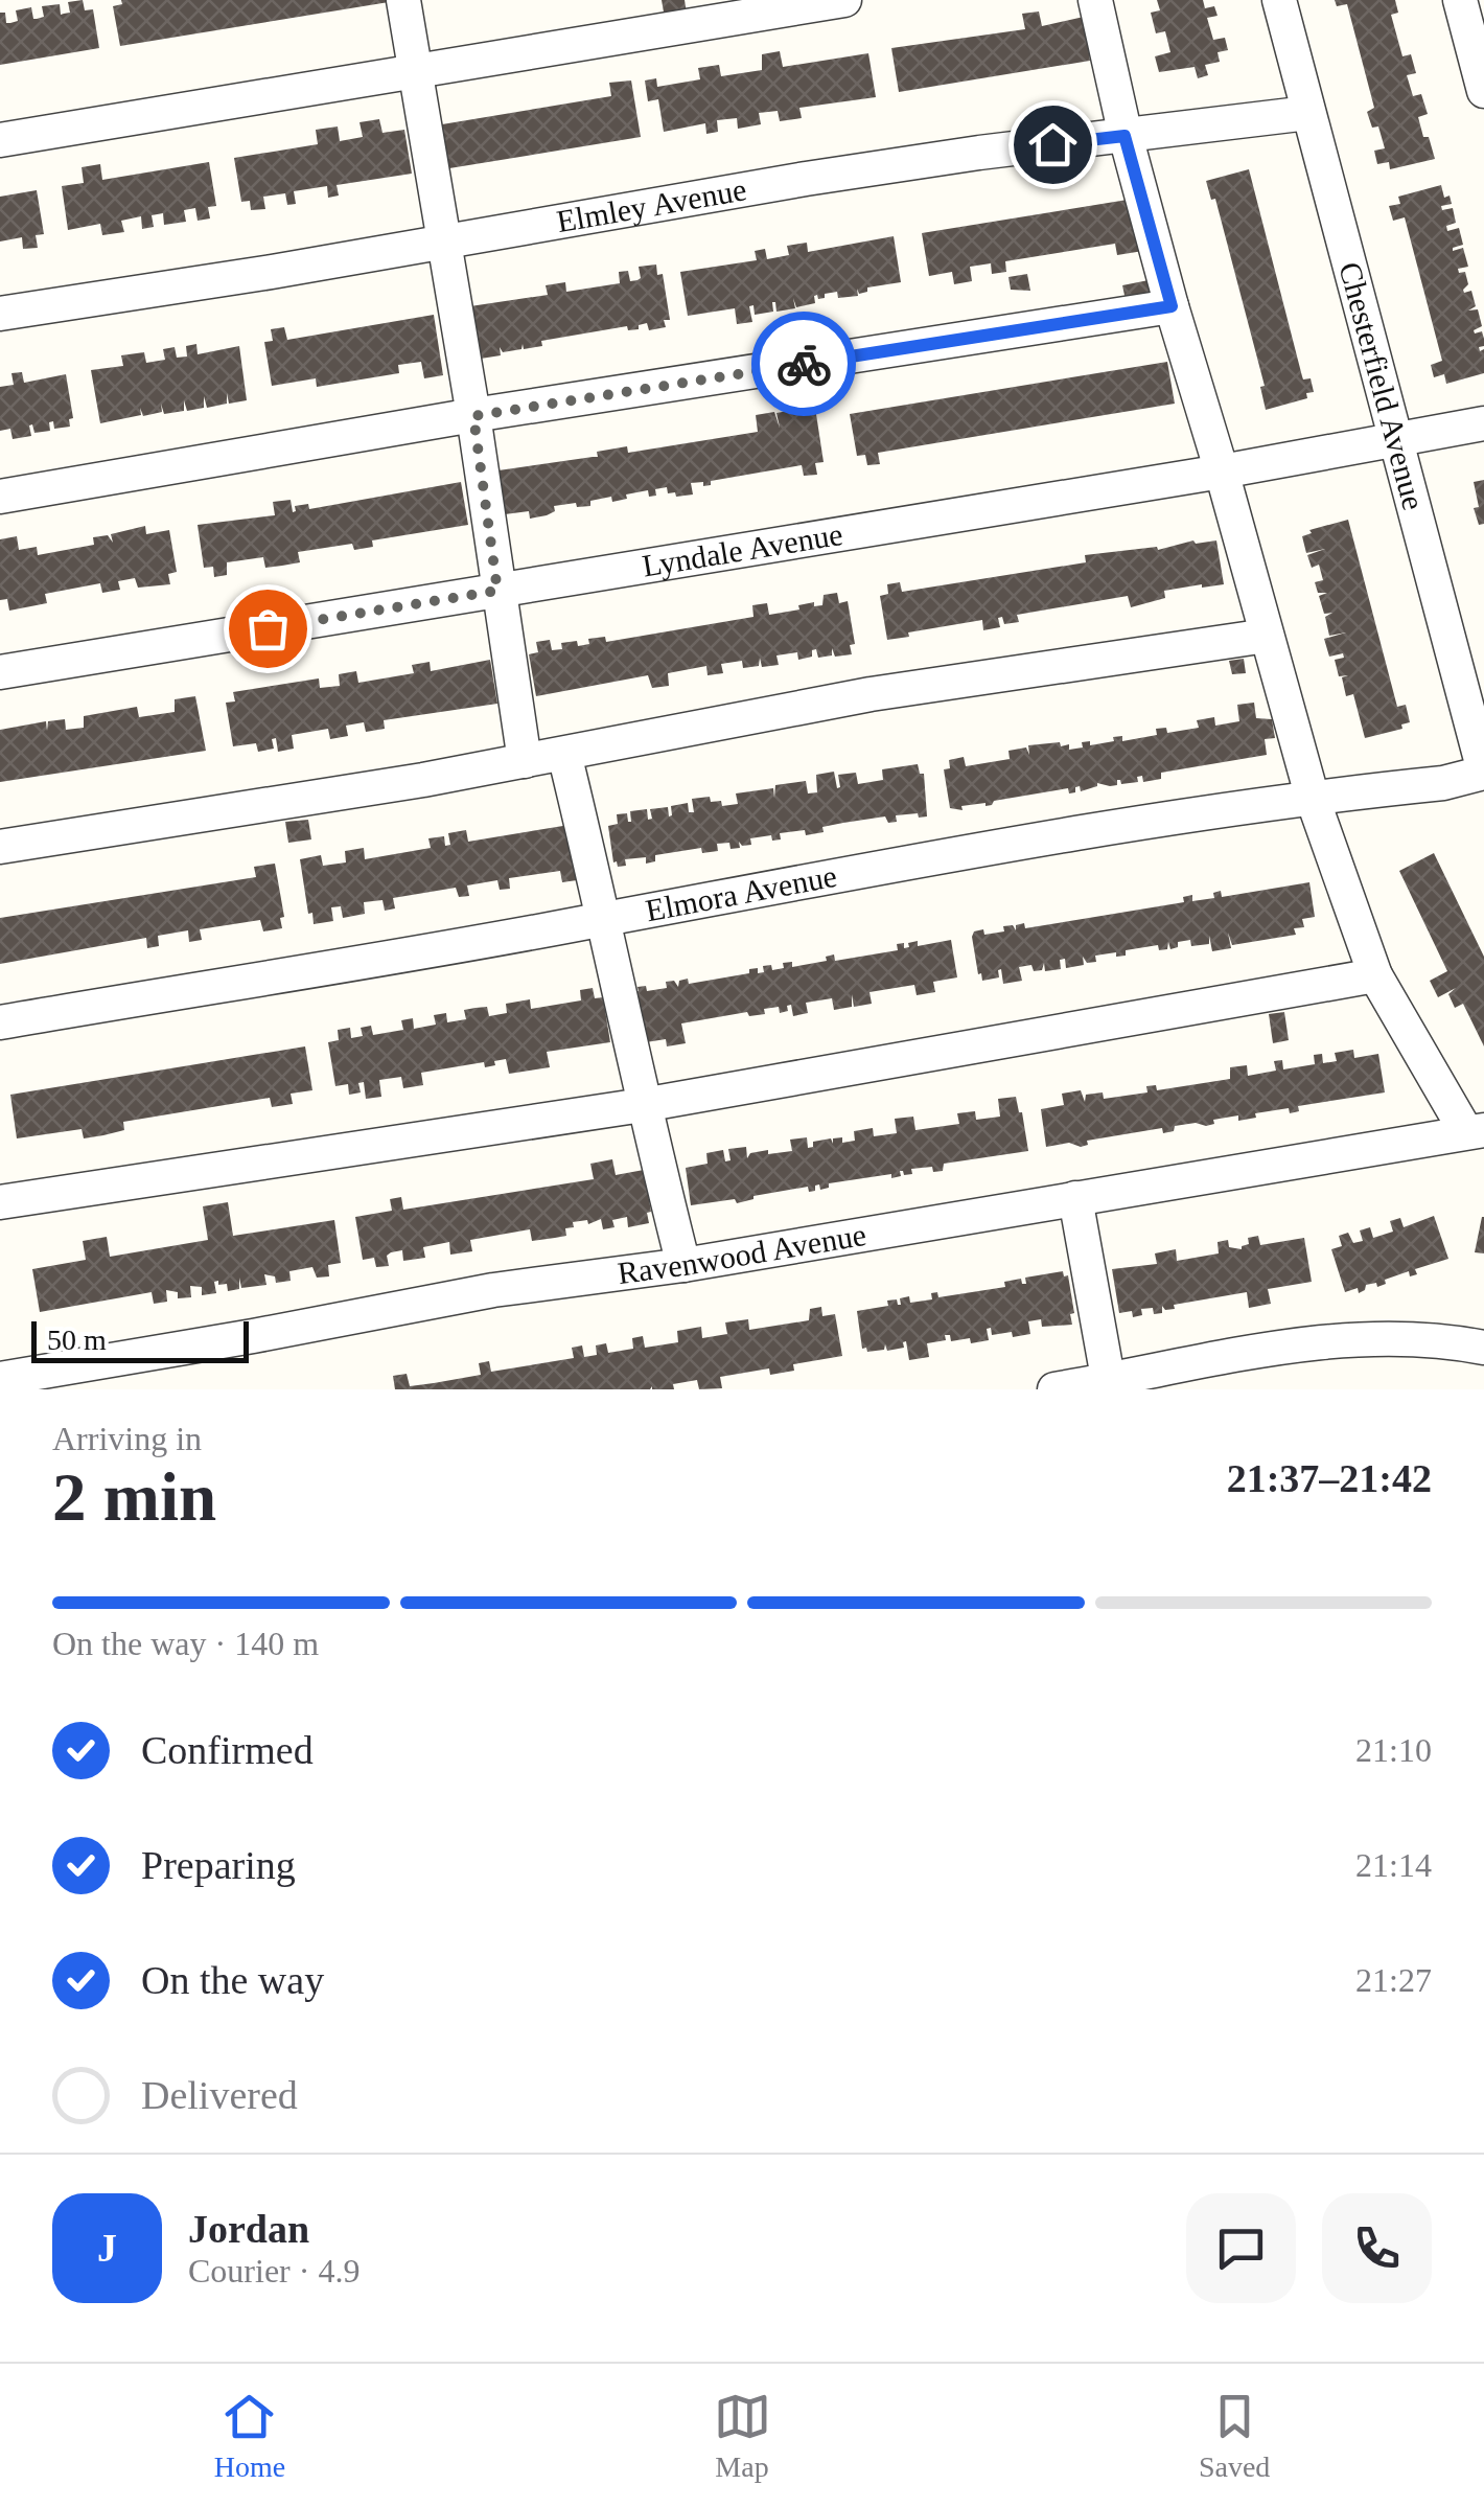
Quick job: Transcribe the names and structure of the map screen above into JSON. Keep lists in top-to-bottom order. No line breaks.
{"streets":{"street":["Elmley Avenue","Chesterfield Avenue","Lyndale Avenue","Elmora Avenue","Ravenwood Avenue"]},"crossings":[["Elmley Avenue","Chesterfield Avenue"],["Chesterfield Avenue","Lyndale Avenue"],["Chesterfield Avenue","Elmora Avenue"]],"scale_bar":"50 m","page":{"scale":"50 m","heading":["2 min","Arriving in","21:37–21:42"],"panel":["Jordan","Courier · 4.9"],"bar":"On the way · 140 m","list":[["Confirmed","21:10"],["Preparing","21:14"],["On the way","21:27"],"Delivered"],"round":"J","tabs":["Home","Map","Saved"]}}
